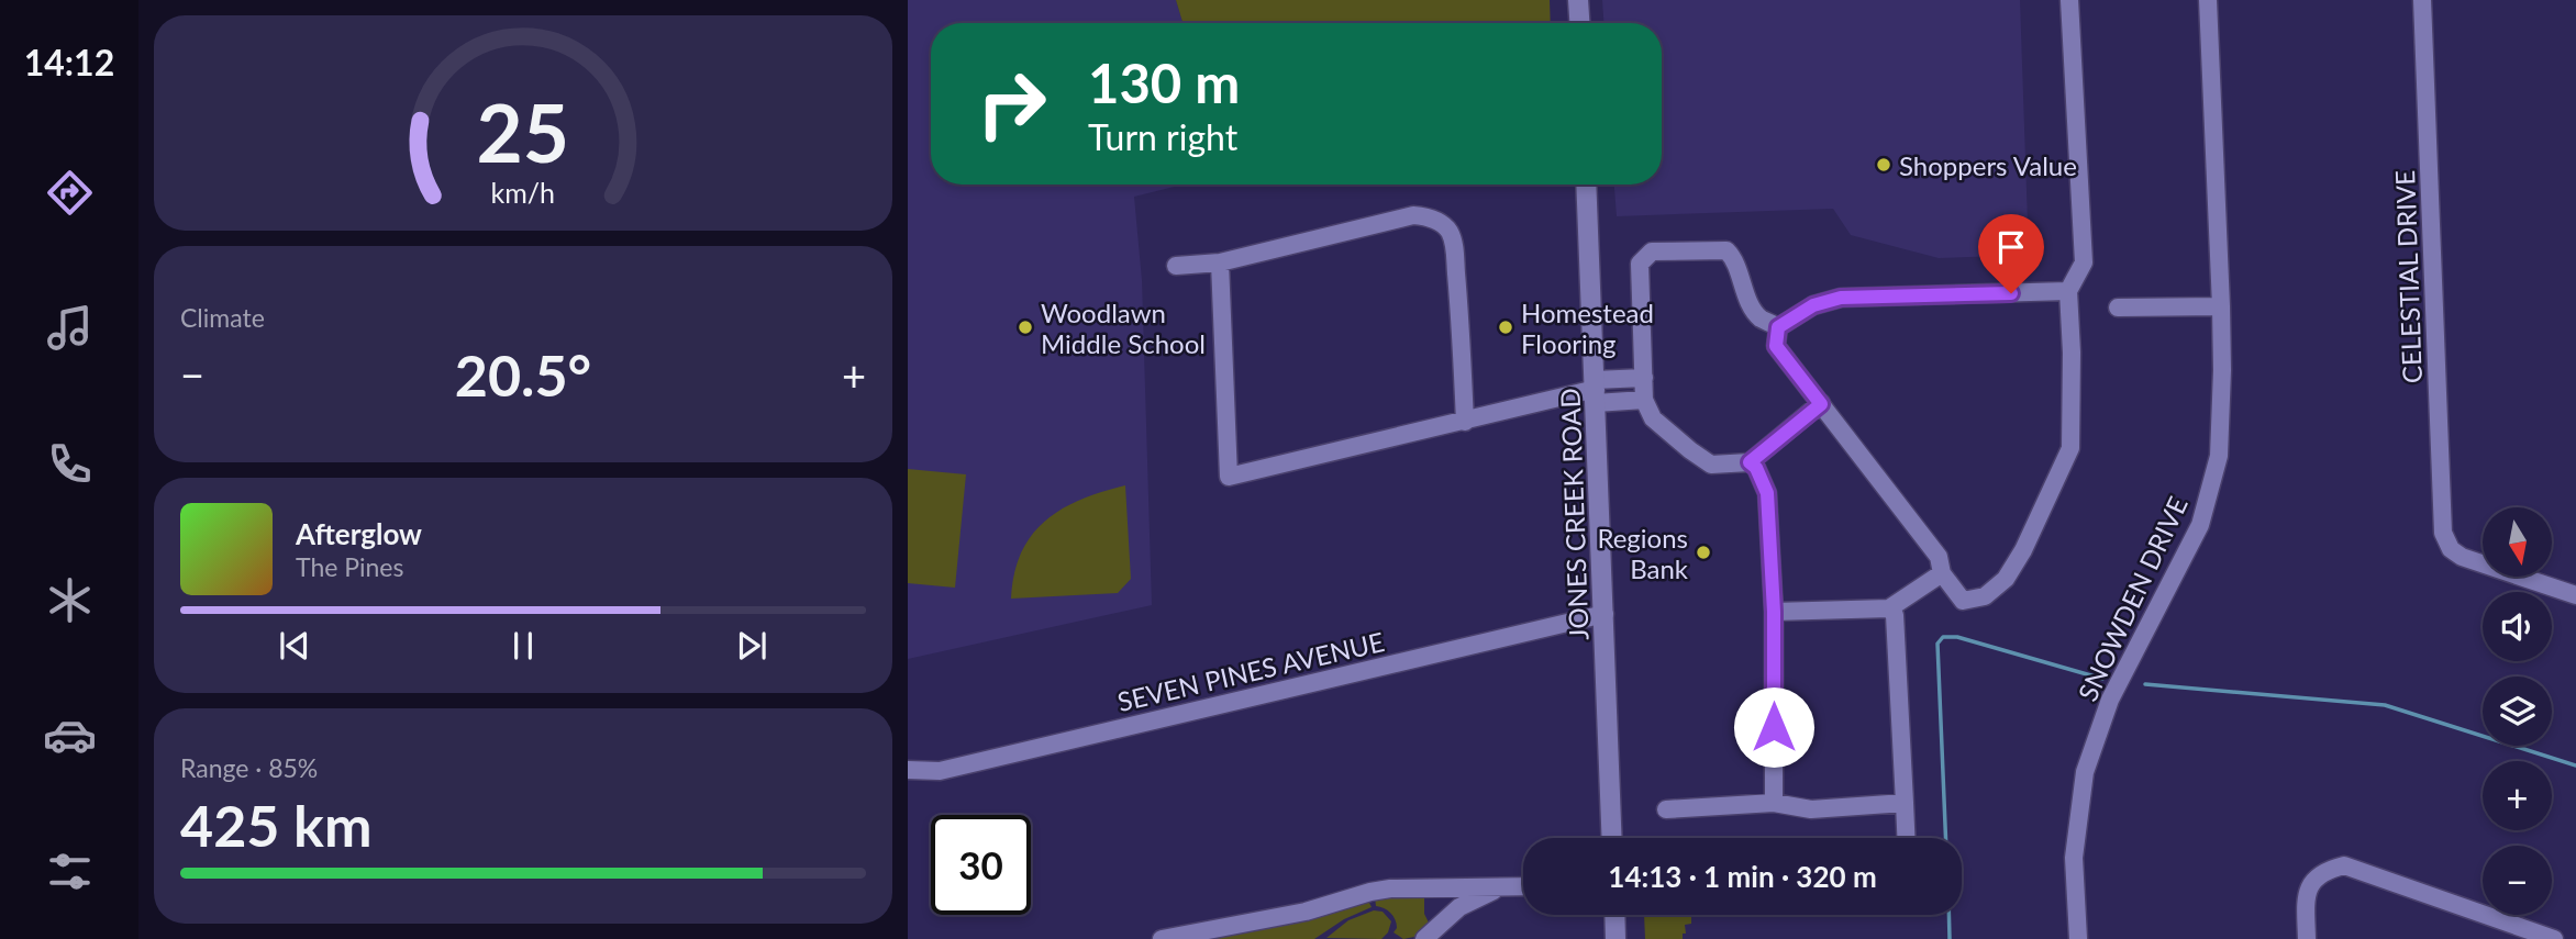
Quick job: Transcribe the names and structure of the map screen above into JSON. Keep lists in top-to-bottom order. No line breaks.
{"streets":{"main road":["JONES CREEK ROAD"],"street":["CELESTIAL DRIVE","SNOWDEN DRIVE","SEVEN PINES AVENUE"]},"crossings":[["JONES CREEK ROAD","SEVEN PINES AVENUE"]],"places":["Shoppers Value","Woodlawn Middle School","Homestead Flooring","Regions Bank"],"north":"bottom","page":{"tabs":"14:12","turn":["130 m","Turn right"],"tile":["Climate",["Range · 85%","425 km"]],"heat":["−","20.5°","+"],"song":["Afterglow","The Pines"],"map_buttons":["+","−"],"limit":"30","trip":"14:13 · 1 min · 320 m","gauge":["25","km/h"]}}
